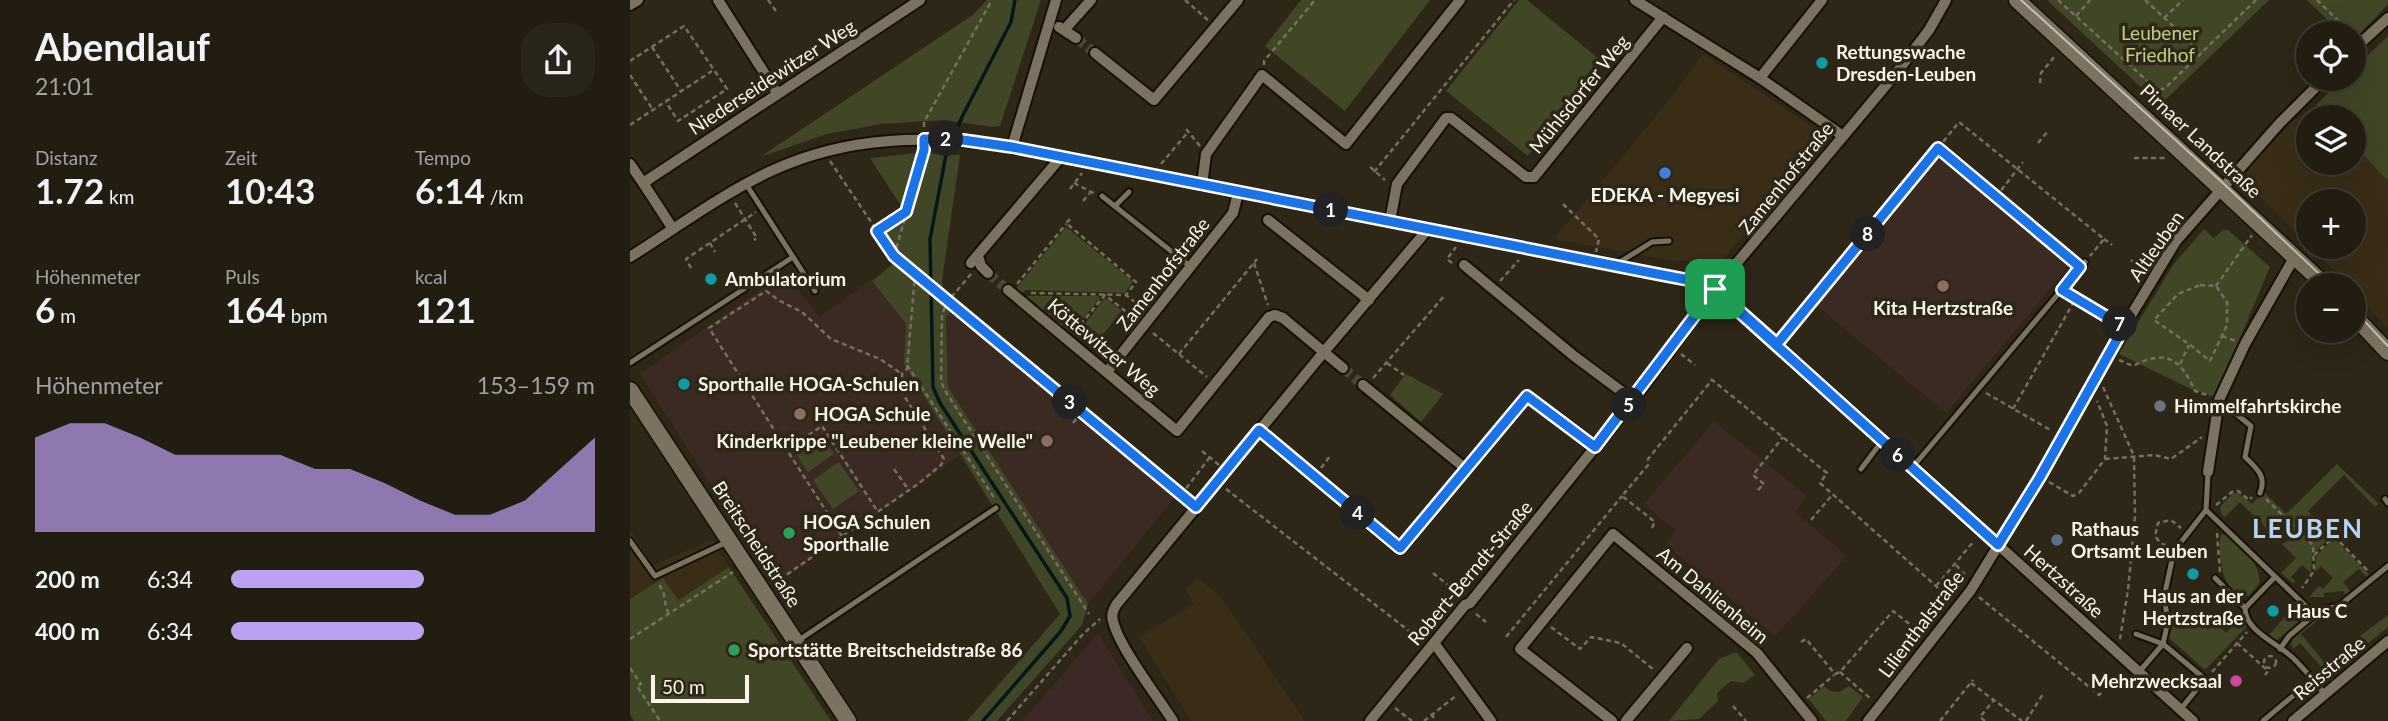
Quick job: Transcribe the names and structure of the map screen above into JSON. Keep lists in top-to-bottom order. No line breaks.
{"streets":{"street":["Niederseidewitzer Weg","Mühlsdorfer Weg","Pirnaer Landstraße","Zamenhofstraße","Altleuben","Köttewitzer Weg","Breitscheidstraße","Robert-Berndt-Straße","Hertzstraße","Am Dahlienheim","Lilienthalstraße","Reisstraße"]},"crossings":[["Mühlsdorfer Weg","Zamenhofstraße"],["Pirnaer Landstraße","Altleuben"],["Zamenhofstraße","Köttewitzer Weg"],["Zamenhofstraße","Robert-Berndt-Straße"],["Zamenhofstraße","Hertzstraße"],["Altleuben","Hertzstraße"],["Altleuben","Lilienthalstraße"],["Robert-Berndt-Straße","Hertzstraße"],["Hertzstraße","Lilienthalstraße"]],"districts":["LEUBEN"],"parks":["Leubener Friedhof"],"places":["Rettungswache Dresden-Leuben","EDEKA - Megyesi","Ambulatorium","Kita Hertzstraße","Sporthalle HOGA-Schulen","Himmelfahrtskirche","HOGA Schule","Kinderkrippe \"Leubener kleine Welle\"","HOGA Schulen Sporthalle","Rathaus Ortsamt Leuben","Haus an der Hertzstraße","Haus C","Sportstätte Breitscheidstraße 86","Mehrzwecksaal"],"scale_bar":"50 m","page":{"heading":["Abendlauf","21:01"],"map_buttons":["+","−"],"stats":[["Distanz","1.72 km"],["Zeit","10:43"],["Tempo","6:14 /km"],["Höhenmeter","6 m"],["Puls","164 bpm"],["kcal","121"]],"pins":["2","1","8","7","3","5","6","4"],"chart":["Höhenmeter","153–159 m"],"list":[{"name":"200 m","note":"6:34"},{"name":"400 m","note":"6:34"}],"scale":"50 m"}}
